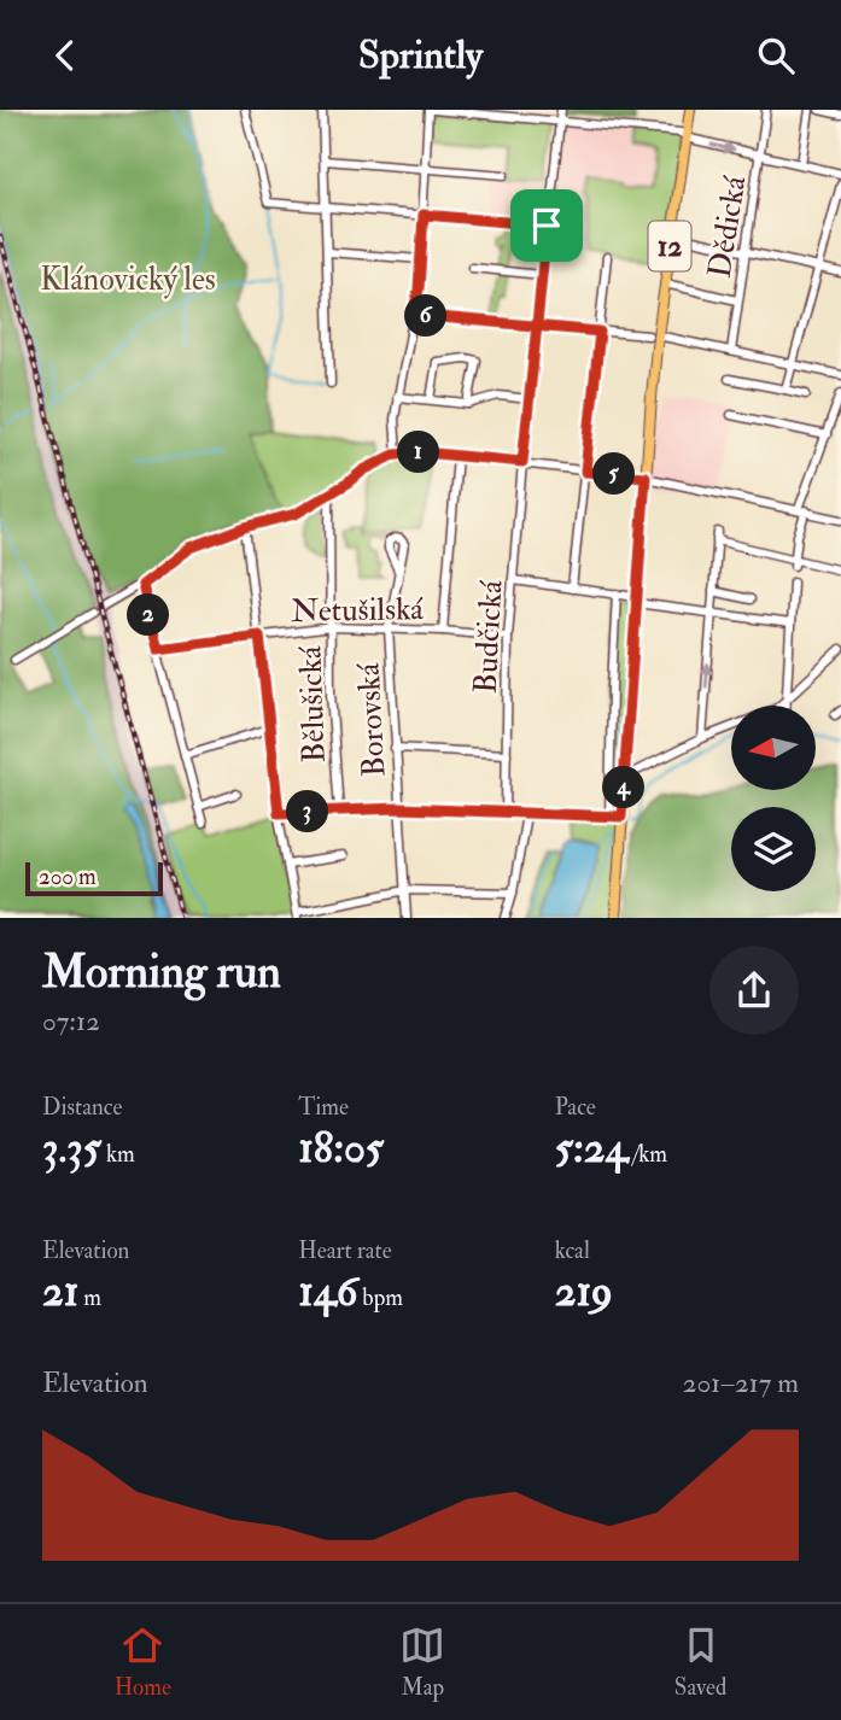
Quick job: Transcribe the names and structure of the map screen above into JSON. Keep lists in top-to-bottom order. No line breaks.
{"streets":{"main road":["12"],"street":["Dědická","Netušilská","Budčická","Bělušická","Borovská"]},"crossings":[["Netušilská","Budčická"],["Netušilská","Bělušická"],["Netušilská","Borovská"]],"parks":["Klánovický les"],"scale_bar":"200 m","north":"left","page":{"header":"Sprintly","pins":["6","1","5","2","4","3"],"scale":"200 m","heading":["Morning run","07:12"],"stats":[["Distance","3.35 km"],["Time","18:05"],["Pace","5:24 /km"],["Elevation","21 m"],["Heart rate","146 bpm"],["kcal","219"]],"chart":["Elevation","201–217 m"],"tabs":["Home","Map","Saved"]}}
